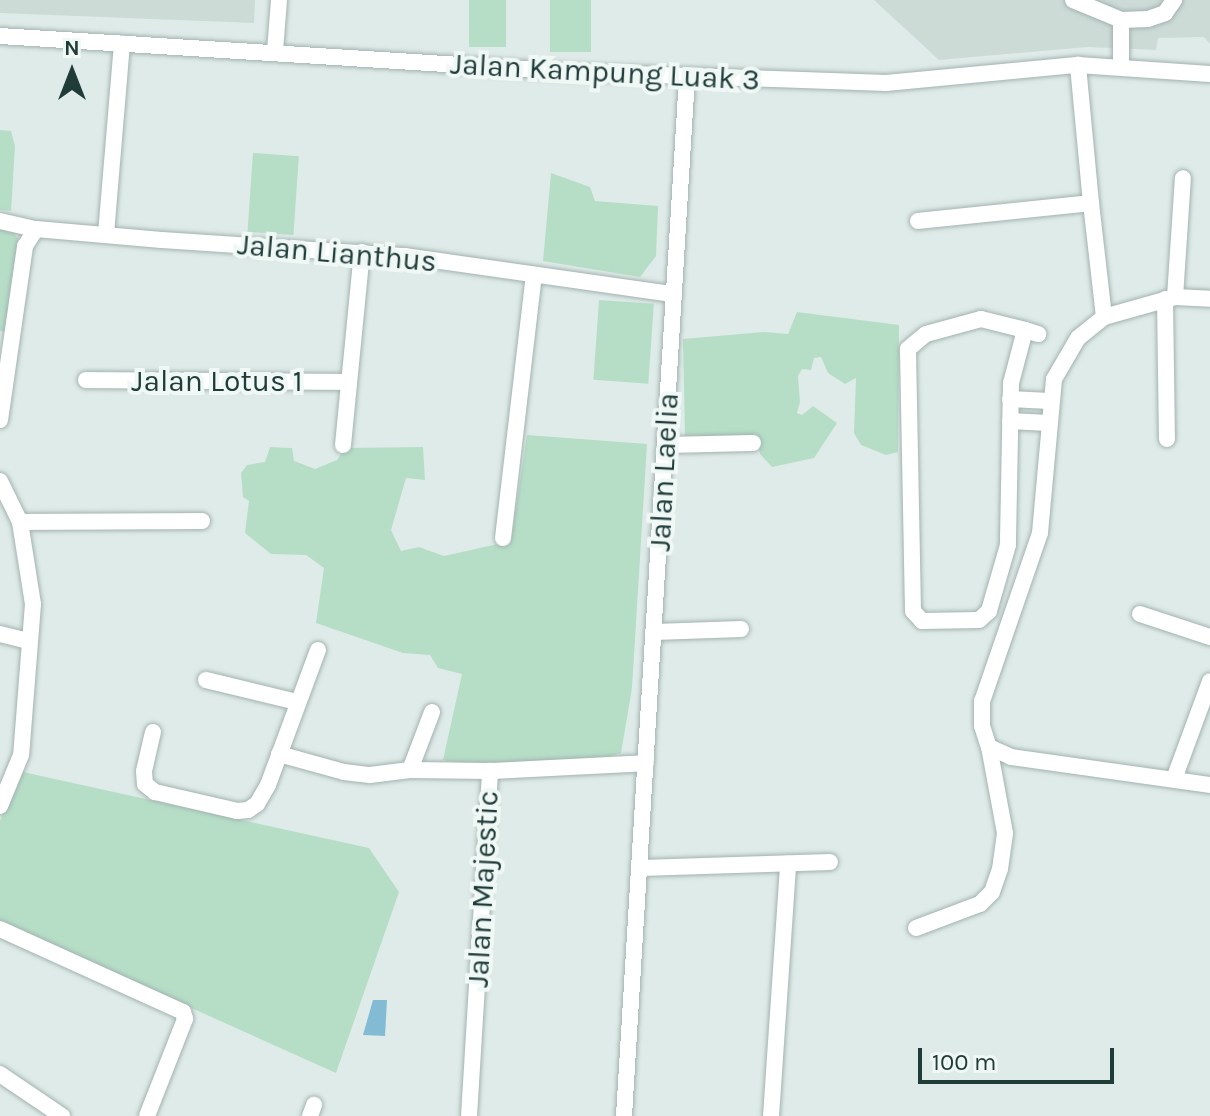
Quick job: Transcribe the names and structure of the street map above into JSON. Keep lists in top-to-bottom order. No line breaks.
{"streets":{"street":["Jalan Kampung Luak 3","Jalan Lianthus","Jalan Lotus 1","Jalan Laelia","Jalan Majestic"]},"crossings":[["Jalan Kampung Luak 3","Jalan Laelia"],["Jalan Lianthus","Jalan Laelia"],["Jalan Laelia","Jalan Majestic"]],"scale_bar":"100 m","north":"top"}
